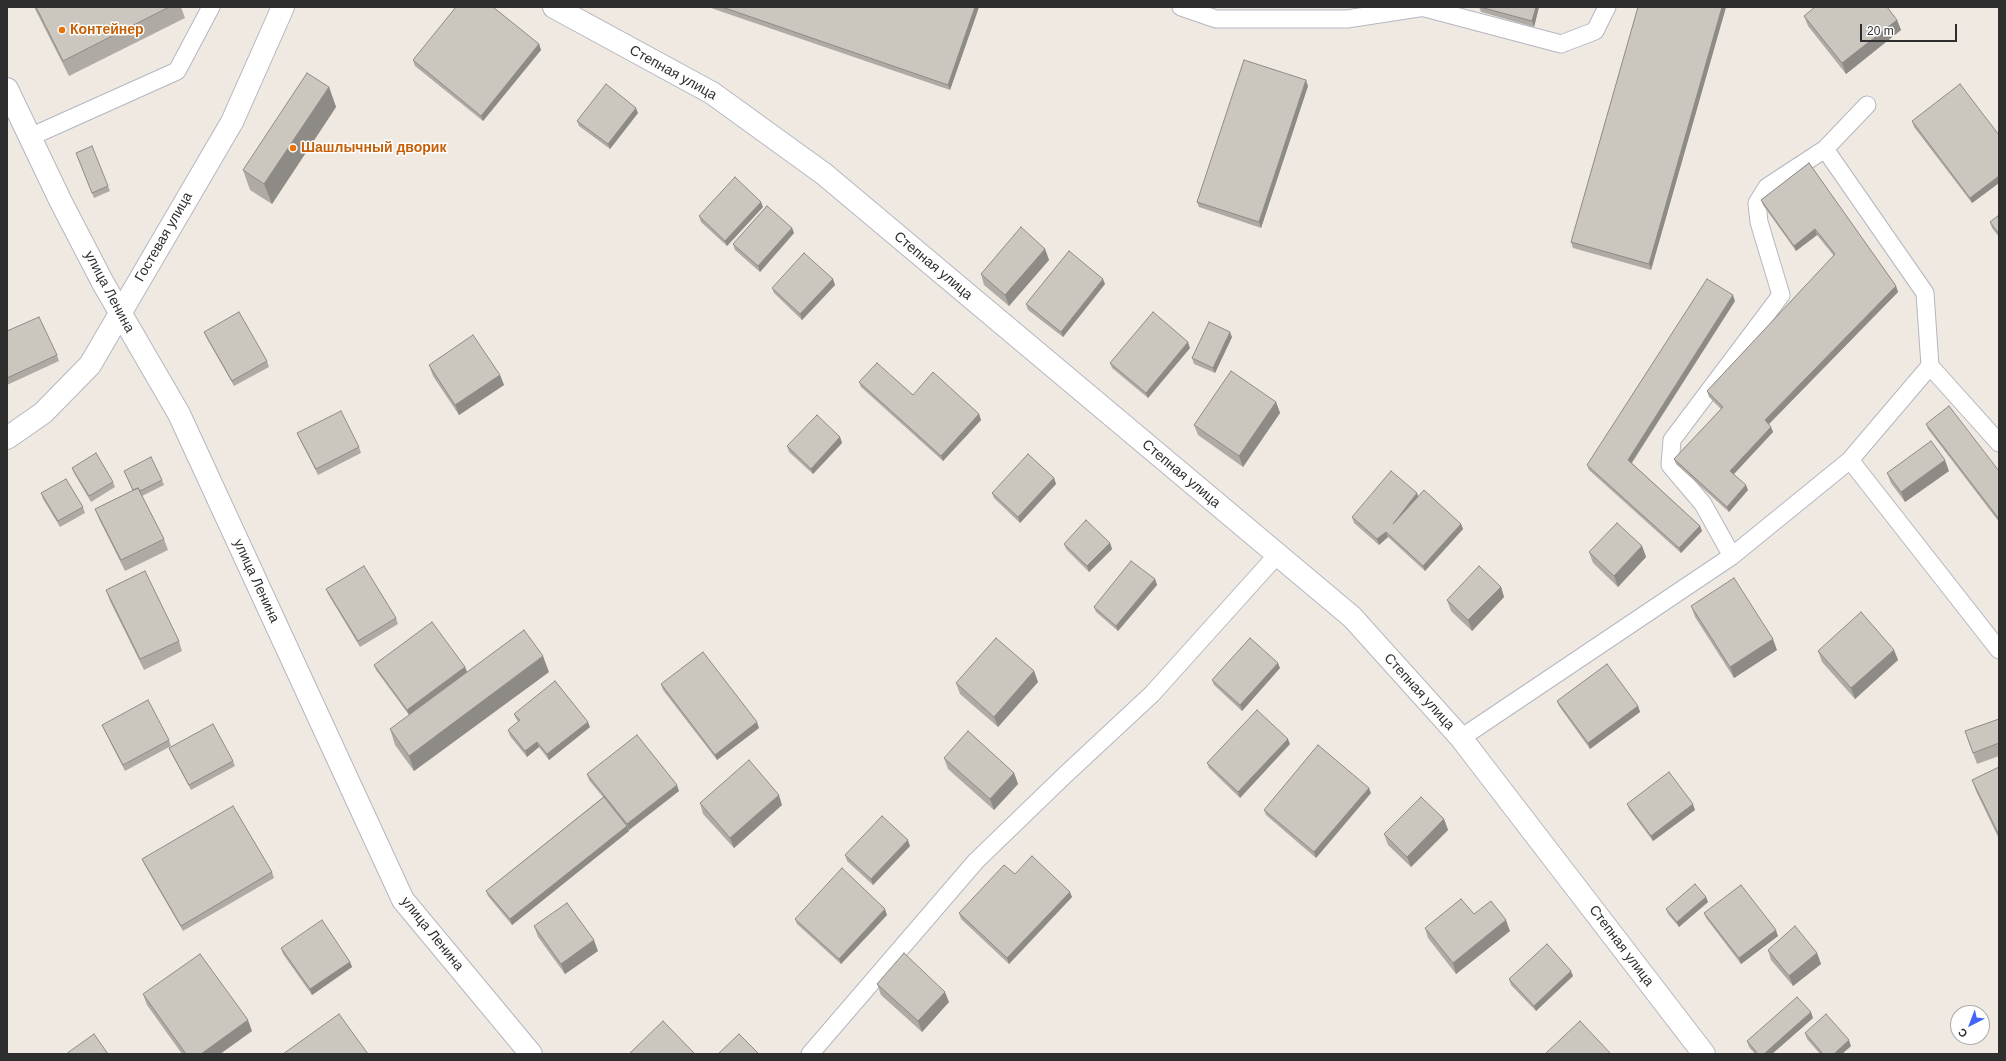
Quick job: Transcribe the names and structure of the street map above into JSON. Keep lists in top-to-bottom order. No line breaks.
{"streets":{"street":["Степная улица","Гостевая улица","улица Ленина"]},"crossings":[["Гостевая улица","улица Ленина"]],"places":["Контейнер","Шашлычный дворик"],"scale_bar":"20 m","north":"bottom left"}
